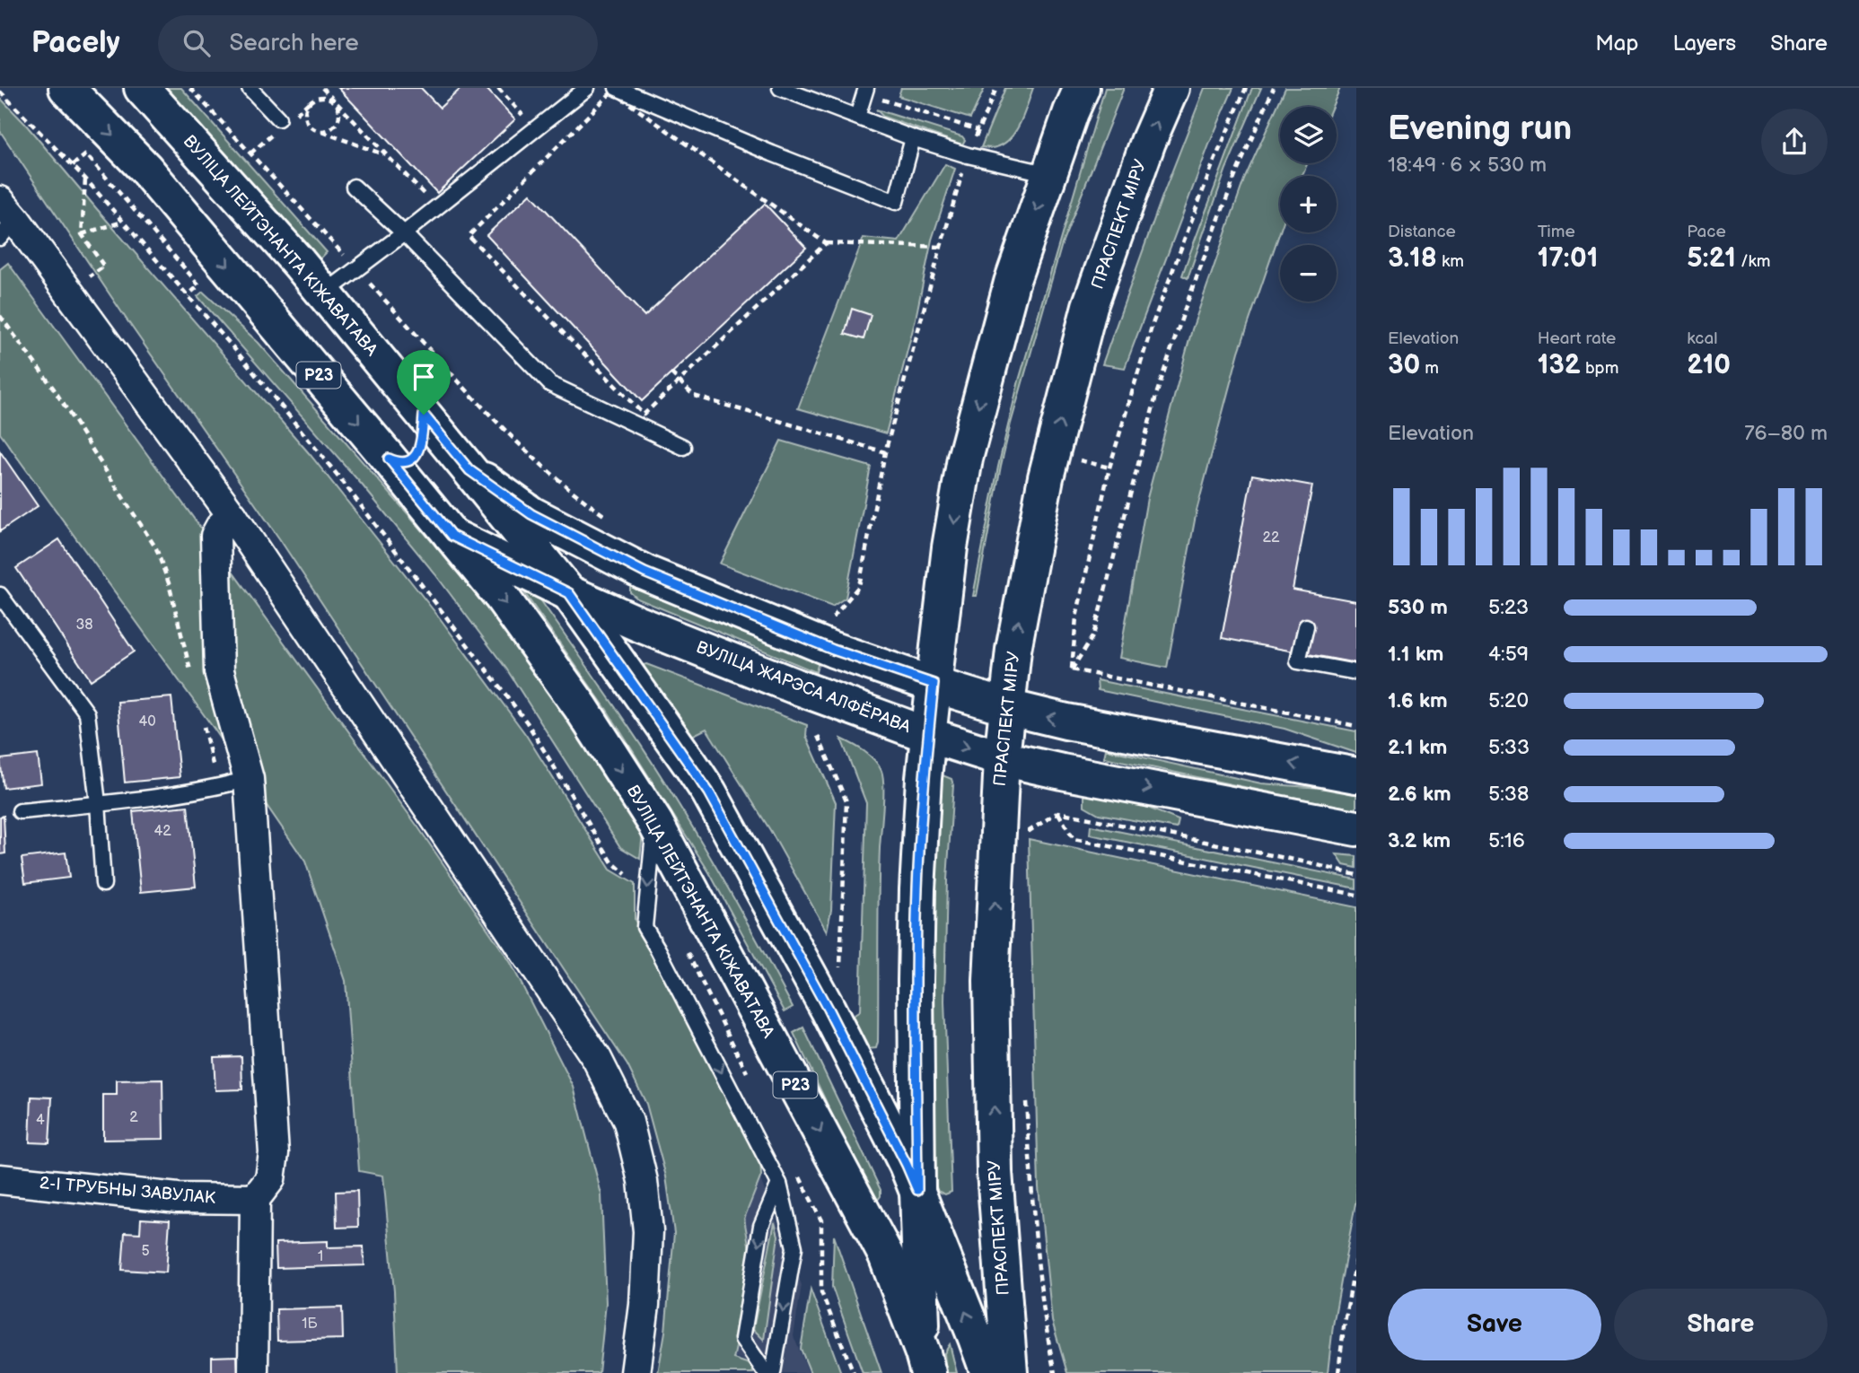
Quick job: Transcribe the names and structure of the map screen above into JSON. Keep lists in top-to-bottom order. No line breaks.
{"streets":{"main road":["ПРАСПЕКТ МІРУ","ВУЛІЦА ЛЕЙТЭНАНТА КІЖАВАТАВА","Р23","ВУЛІЦА ЖАРЭСА АЛФЁРАВА"],"street":["2-І ТРУБНЫ ЗАВУЛАК"]},"crossings":[["ПРАСПЕКТ МІРУ","ВУЛІЦА ЖАРЭСА АЛФЁРАВА"],["ВУЛІЦА ЛЕЙТЭНАНТА КІЖАВАТАВА","ВУЛІЦА ЖАРЭСА АЛФЁРАВА"]],"house_numbers":["22","38","40","42","2","4","5","1","1Б"],"page":{"header":"Pacely","search":"Search here","nav":["Map","Layers","Share"],"heading":["Evening run","18:49 · 6 × 530 m"],"map_buttons":["+","−"],"stats":[["Distance","3.18 km"],["Time","17:01"],["Pace","5:21 /km"],["Elevation","30 m"],["Heart rate","132 bpm"],["kcal","210"]],"chart":["Elevation","76–80 m"],"list":[{"name":"530 m","note":"5:23"},{"name":"1.1 km","note":"4:59"},{"name":"1.6 km","note":"5:20"},{"name":"2.1 km","note":"5:33"},{"name":"2.6 km","note":"5:38"},{"name":"3.2 km","note":"5:16"}],"buttons":["Save","Share"]}}
